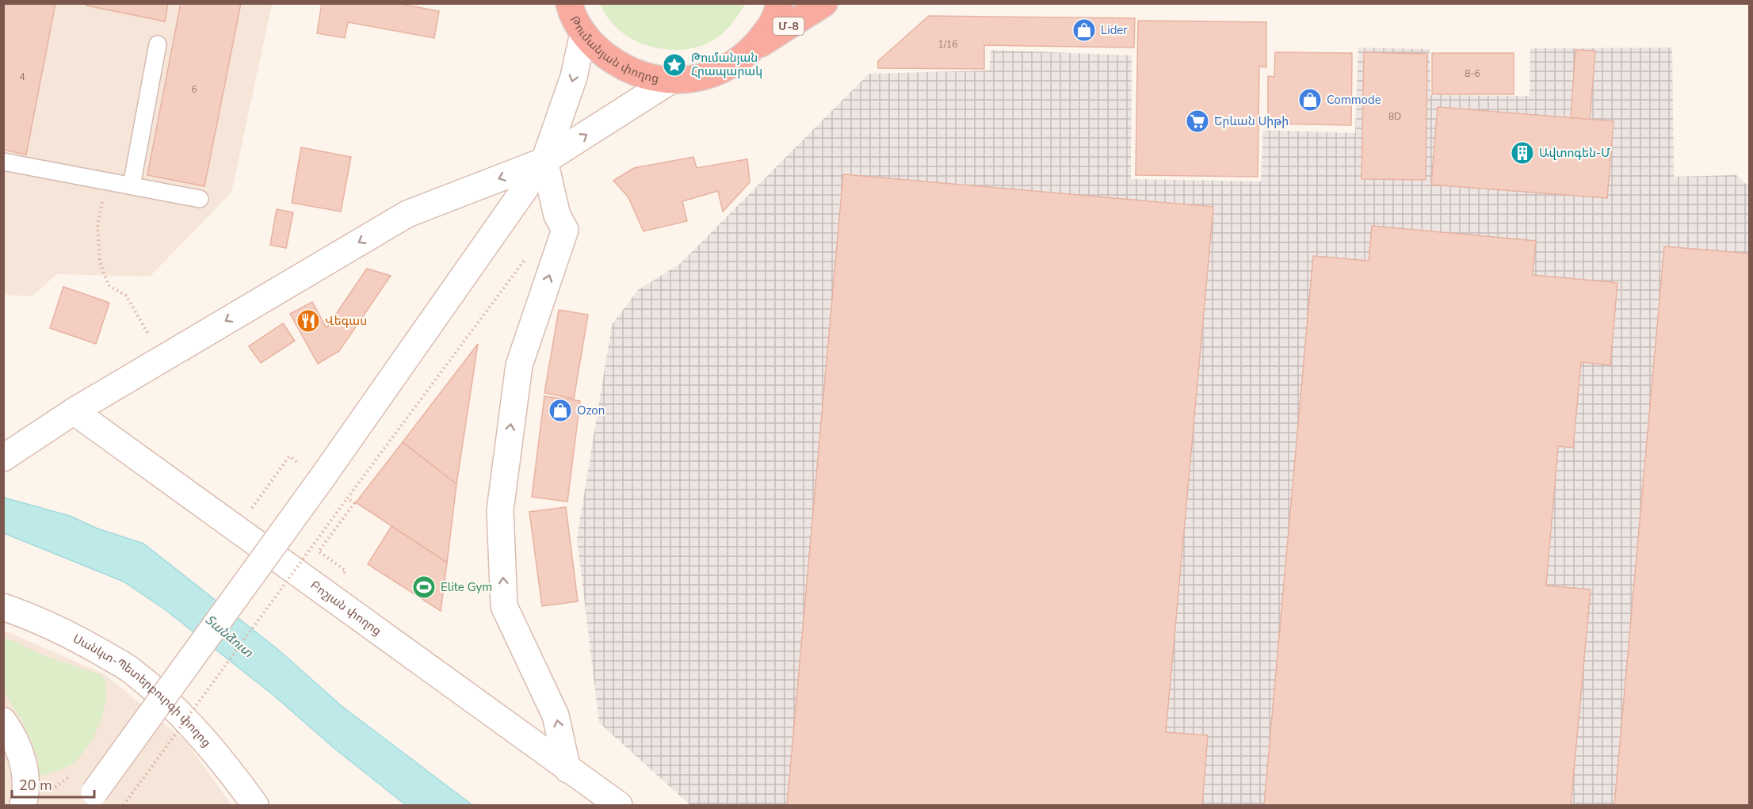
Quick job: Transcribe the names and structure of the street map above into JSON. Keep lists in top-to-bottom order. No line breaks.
{"streets":{"highway":["Մ-8","Թումանյան փողոց"],"main road":["Բոշյան փողոց","Սանկտ-Պետերբուրգի փողոց"]},"crossings":[["Մ-8","Թումանյան փողոց"]],"water":["Տանձուտ"],"places":{"shop":["Lider","Commode","Ozon"],"place":["Թումանյան Հրապարակ"],"supermarket":["Երևան Սիթի"],"building":["Ավտոգեն-Մ"],"restaurant":["Վեգաս"],"sports":["Elite Gym"]},"house_numbers":["1/16","8-6","4","6","8D"],"scale_bar":"20 m"}
